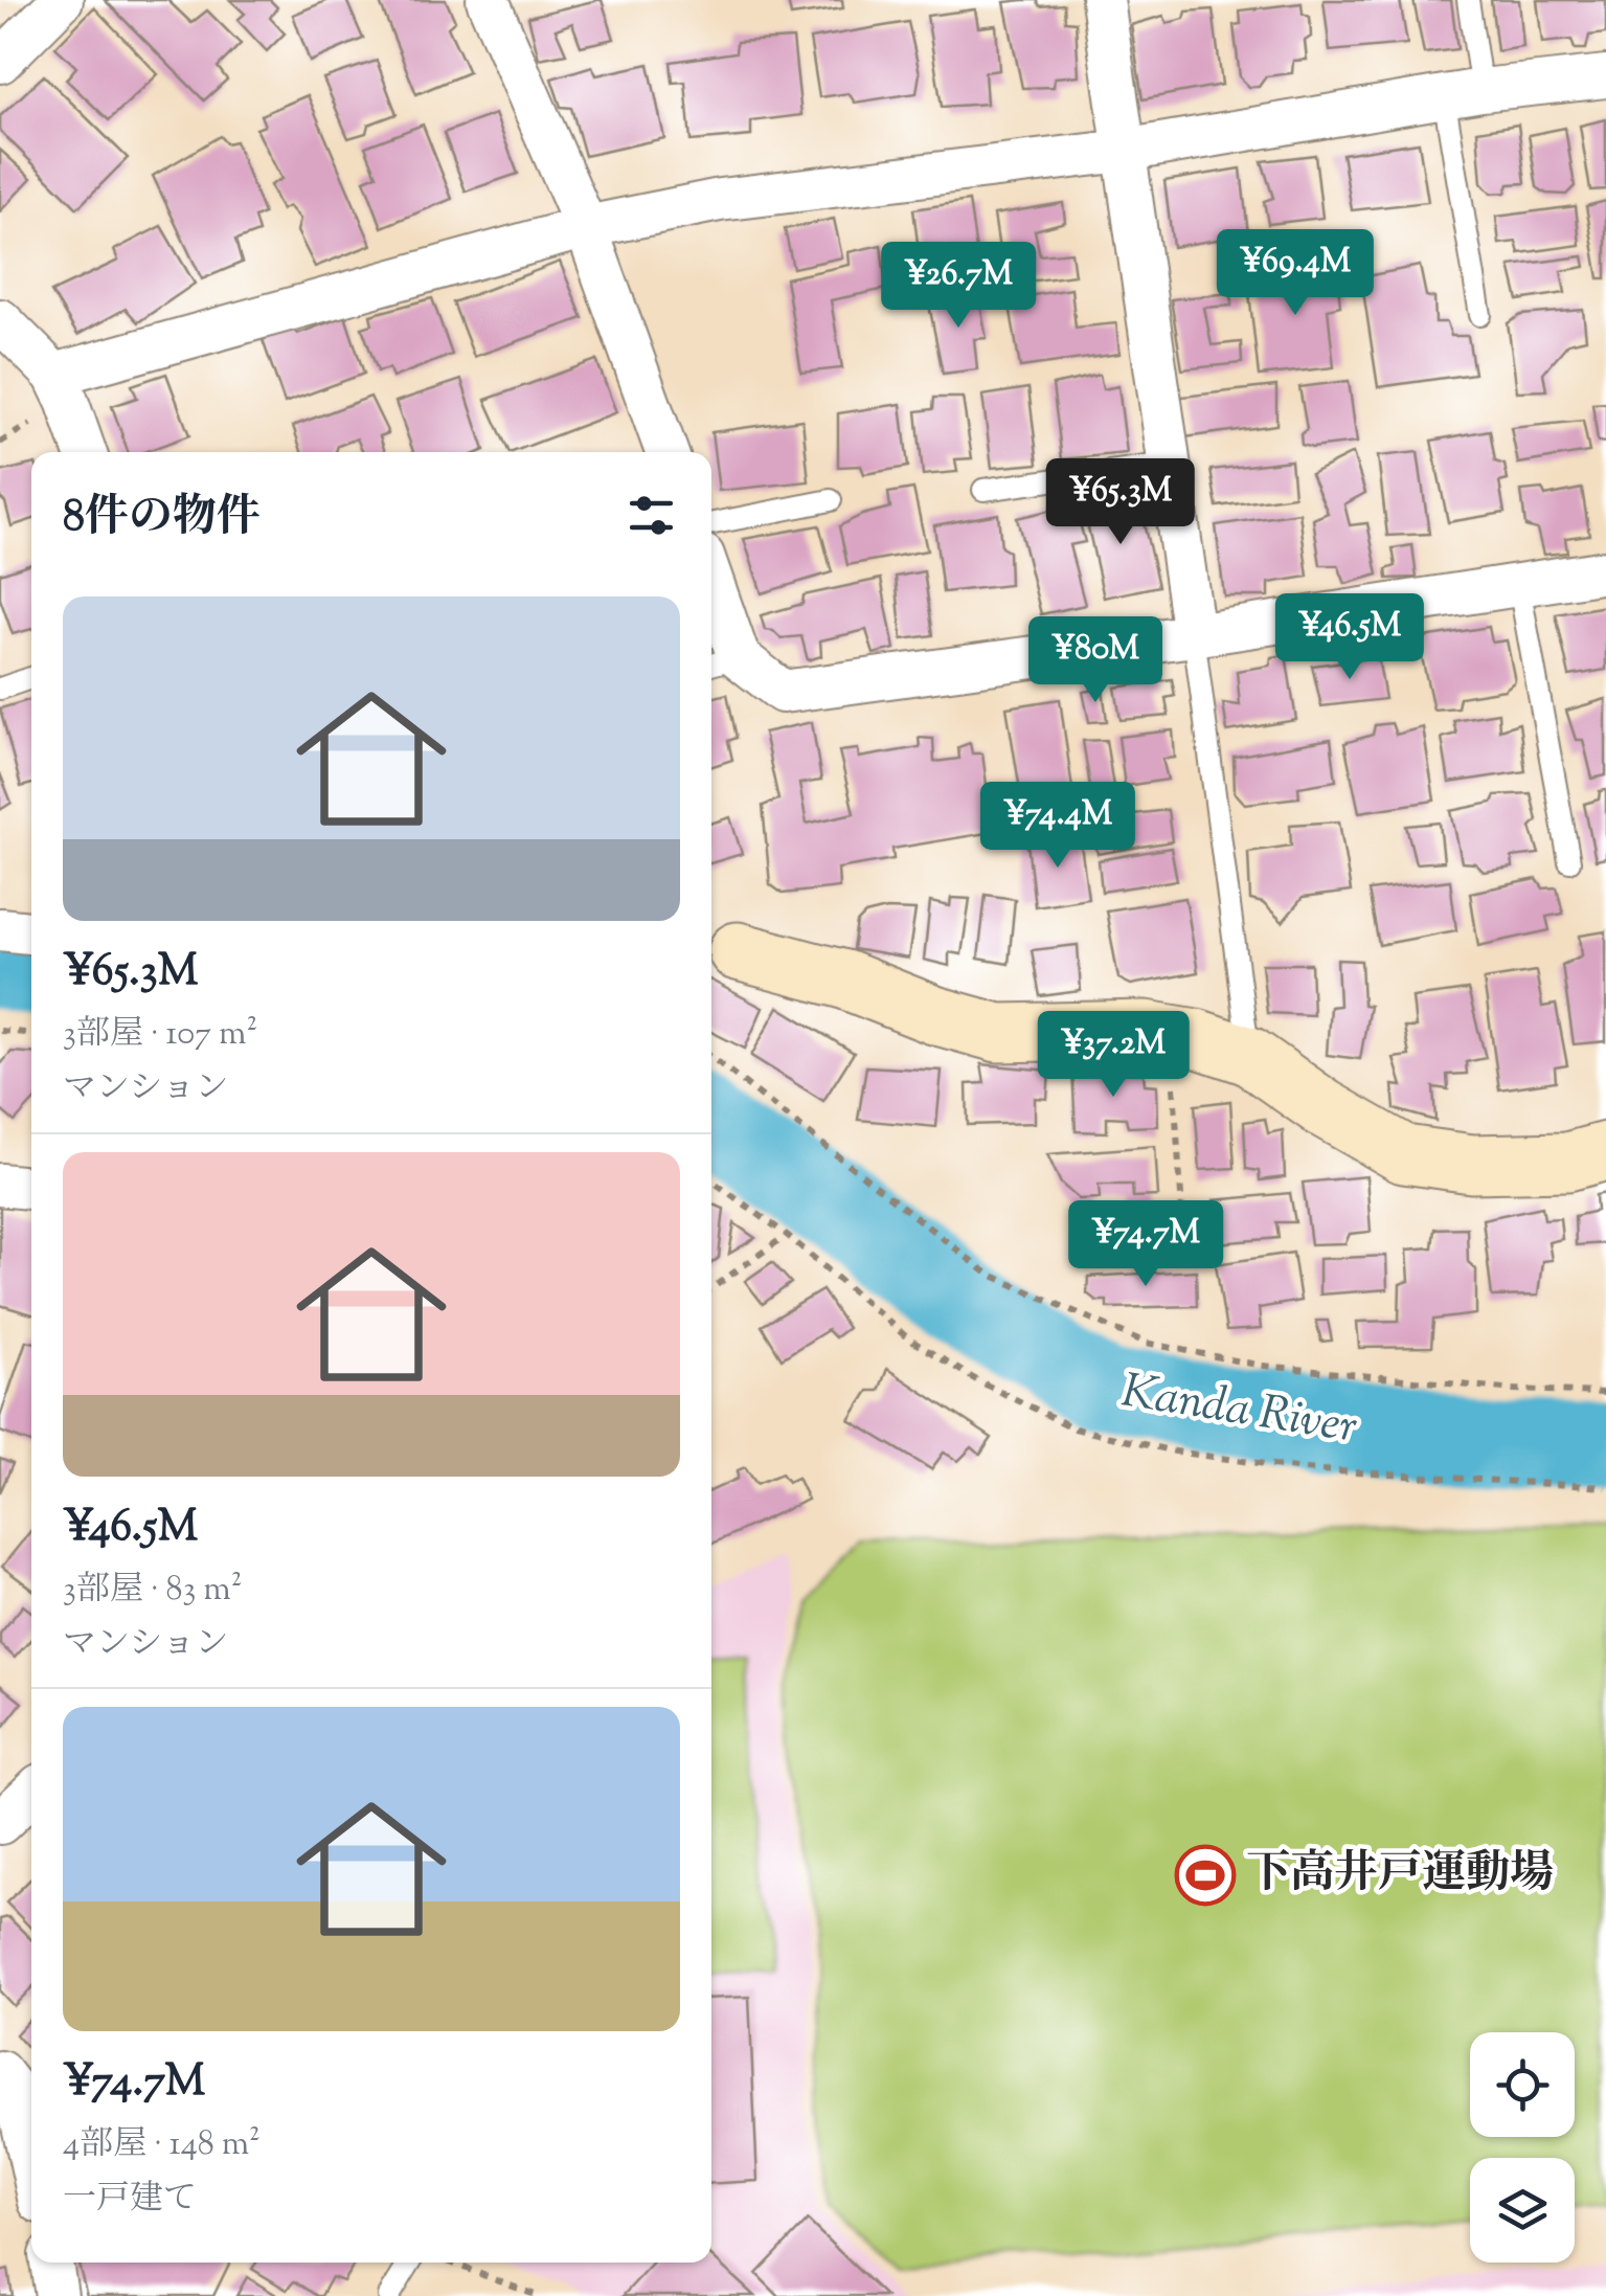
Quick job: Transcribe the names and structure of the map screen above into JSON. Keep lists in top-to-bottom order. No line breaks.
{"water":["Kanda River"],"places":{"sports":["下高井戸運動場"]},"page":{"price":["¥69.4M","¥26.7M","¥65.3M","¥46.5M","¥80M","¥74.4M","¥37.2M","¥74.7M"],"heading":"8件の物件","list":[{"name":"¥65.3M","note":"3部屋 · 107 m² · マンション"},{"name":"¥46.5M","note":"3部屋 · 83 m² · マンション"},{"name":"¥74.7M","note":"4部屋 · 148 m² · 一戸建て"}]}}
